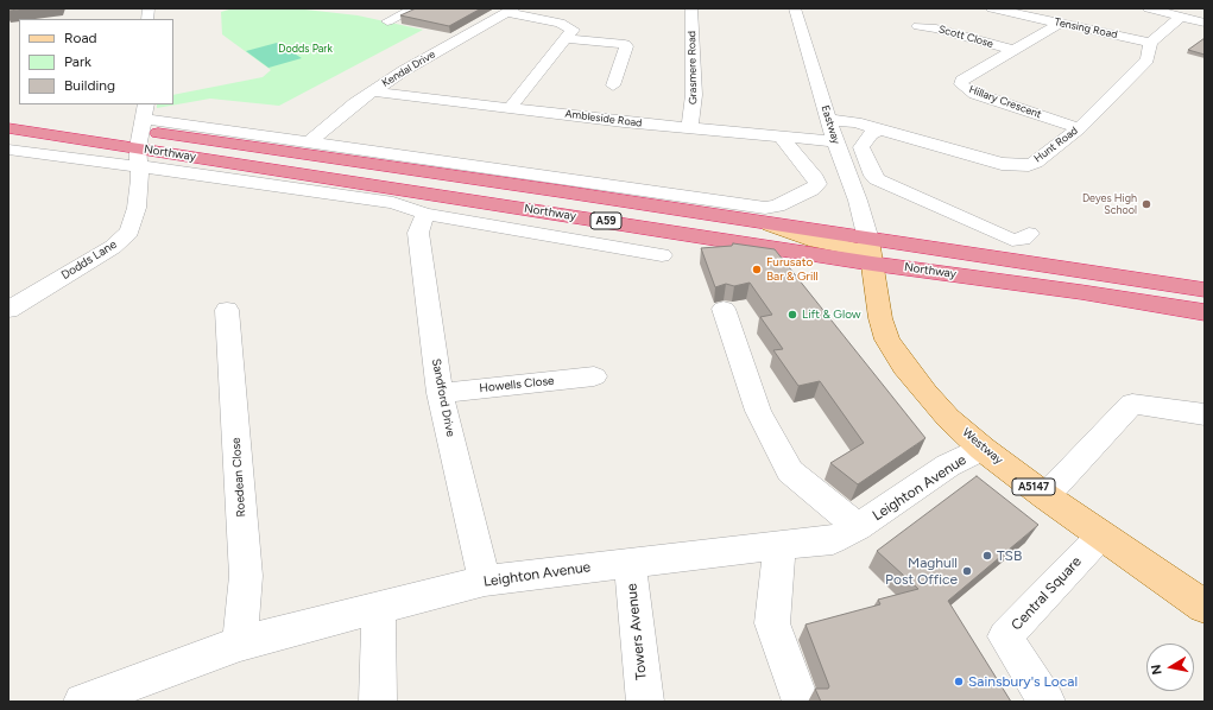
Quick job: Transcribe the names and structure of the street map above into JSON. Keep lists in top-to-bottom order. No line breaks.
{"streets":{"highway":["Northway","A59"],"main road":["Westway","A5147"],"street":["Tensing Road","Scott Close","Grasmere Road","Kendal Drive","Hillary Crescent","Ambleside Road","Eastway","Hunt Road","Dodds Lane","Howells Close","Sandford Drive","Roedean Close","Leighton Avenue","Central Square","Towers Avenue"]},"crossings":[["Tensing Road","Hillary Crescent"],["Tensing Road","Hunt Road"],["Scott Close","Hillary Crescent"],["Grasmere Road","Ambleside Road"],["Kendal Drive","Ambleside Road"],["Kendal Drive","Northway"],["Hillary Crescent","Hunt Road"],["Ambleside Road","Eastway"],["Ambleside Road","Northway"],["Eastway","Hunt Road"],["Eastway","Northway"],["Eastway","Westway"],["Northway","Dodds Lane"],["Northway","Sandford Drive"],["Northway","Westway"],["Howells Close","Sandford Drive"],["Sandford Drive","Leighton Avenue"],["Westway","Leighton Avenue"],["Westway","Central Square"],["Roedean Close","Leighton Avenue"],["Leighton Avenue","Towers Avenue"]],"parks":["Dodds Park"],"places":["Deyes High School","Furusato Bar & Grill","Lift & Glow","TSB","Maghull Post Office","Sainsbury's Local"],"legend":["Road","Park","Building"],"north":"left"}
